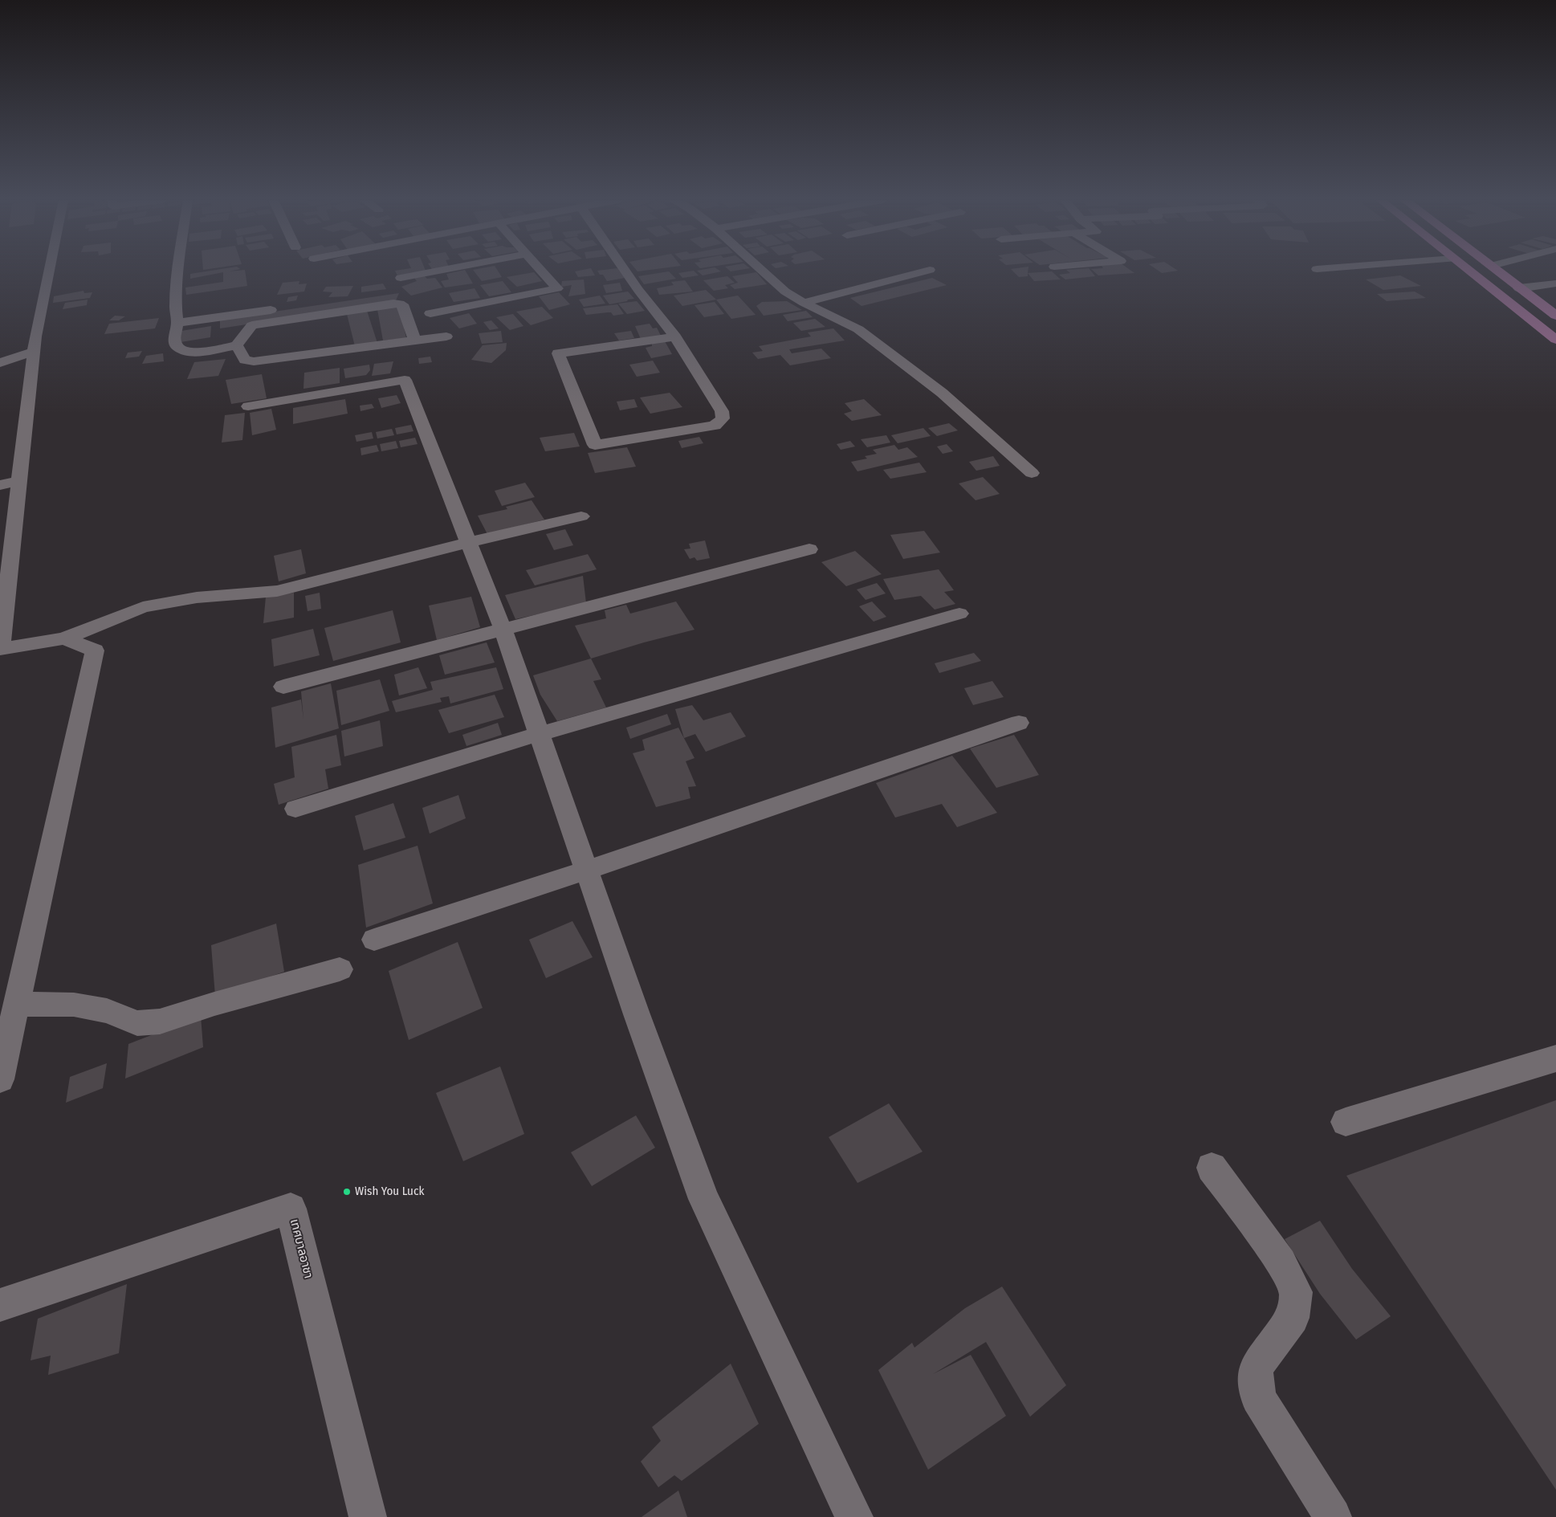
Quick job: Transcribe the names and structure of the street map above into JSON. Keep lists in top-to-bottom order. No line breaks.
{"streets":{"street":["เทศบาลอาชา"]},"places":["Wish You Luck"]}
